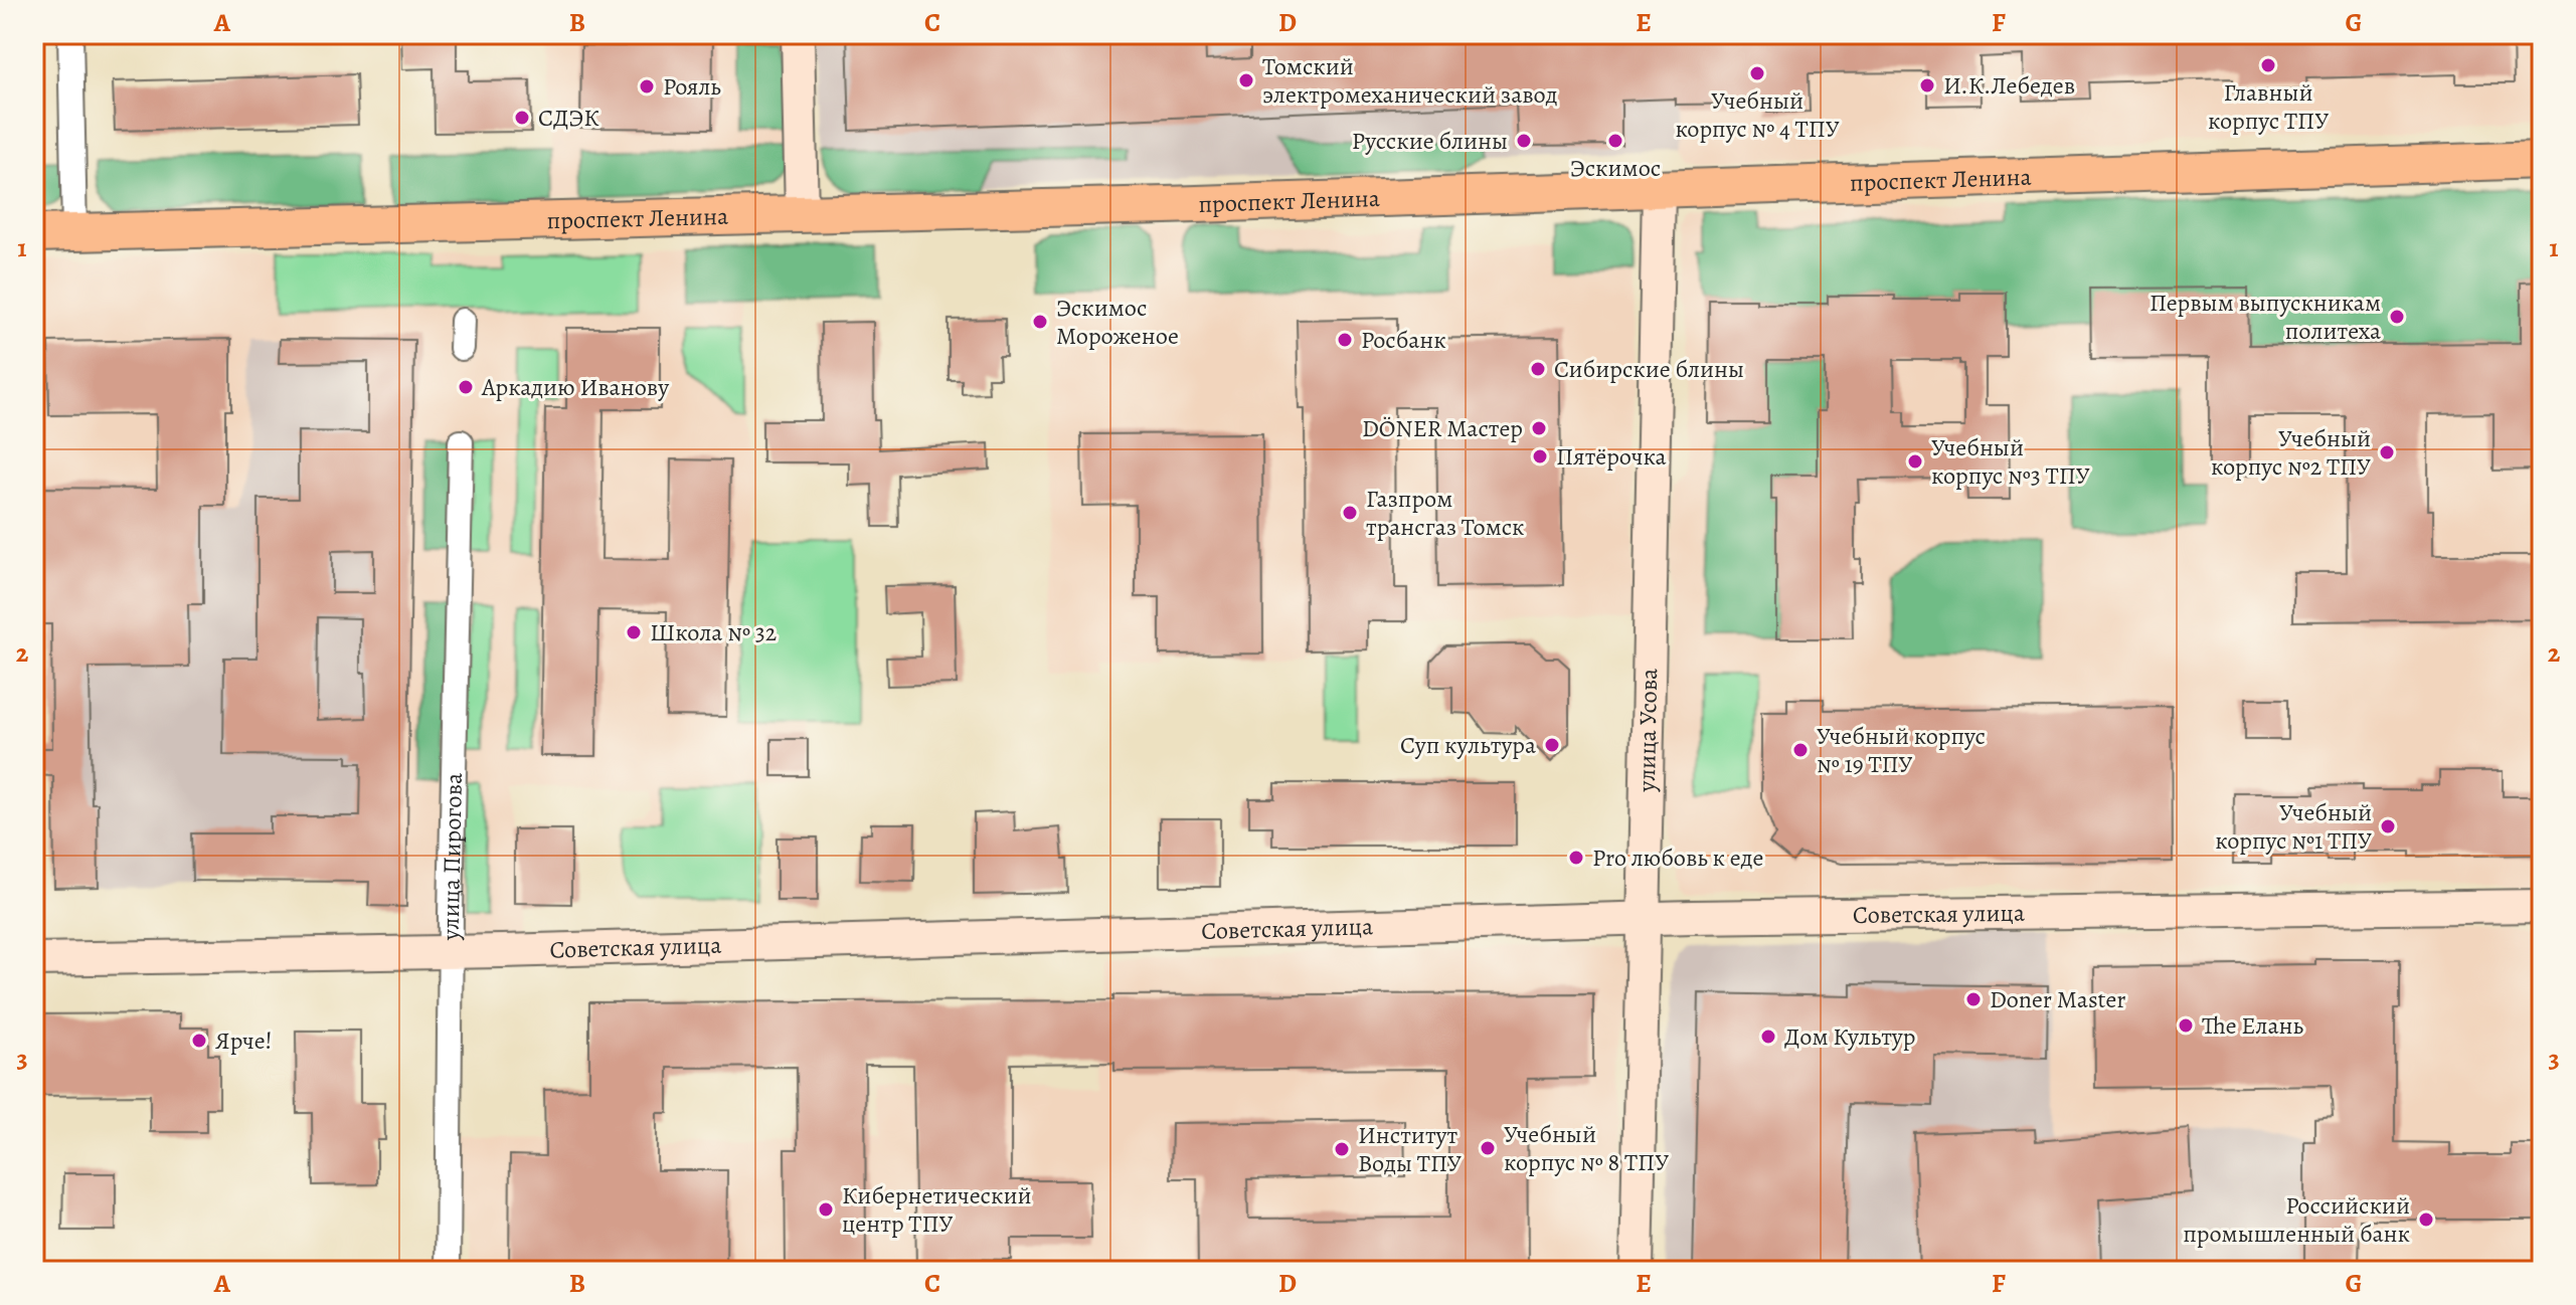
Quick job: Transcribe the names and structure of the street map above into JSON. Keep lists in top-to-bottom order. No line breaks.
{"streets":{"main road":["проспект Ленина"],"street":["улица Усова","улица Пирогова","Советская улица"]},"crossings":[["проспект Ленина","улица Усова"],["улица Усова","Советская улица"],["улица Пирогова","Советская улица"]],"places":["Главный корпус ТПУ","Учебный корпус № 4 ТПУ","Томский электромеханический завод","И.К.Лебедев","Рояль","СДЭК","Русские блины","Эскимос","Первым выпускникам политеха","Эскимос Мороженое","Росбанк","Сибирские блины","Аркадию Иванову","DÖNER Мастер","Учебный корпус №2 ТПУ","Пятёрочка","Учебный корпус №3 ТПУ","Газпром трансгаз Томск","Школа № 32","Суп культура","Учебный корпус № 19 ТПУ","Учебный корпус №1 ТПУ","Pro любовь к еде","Doner Master","The Елань","Дом Культур","Ярче!","Учебный корпус № 8 ТПУ","Институт Воды ТПУ","Кибернетический центр ТПУ","Российский промышленный банк"],"grid":{"columns":["A","B","C","D","E","F","G"],"rows":["1","2","3"]}}
